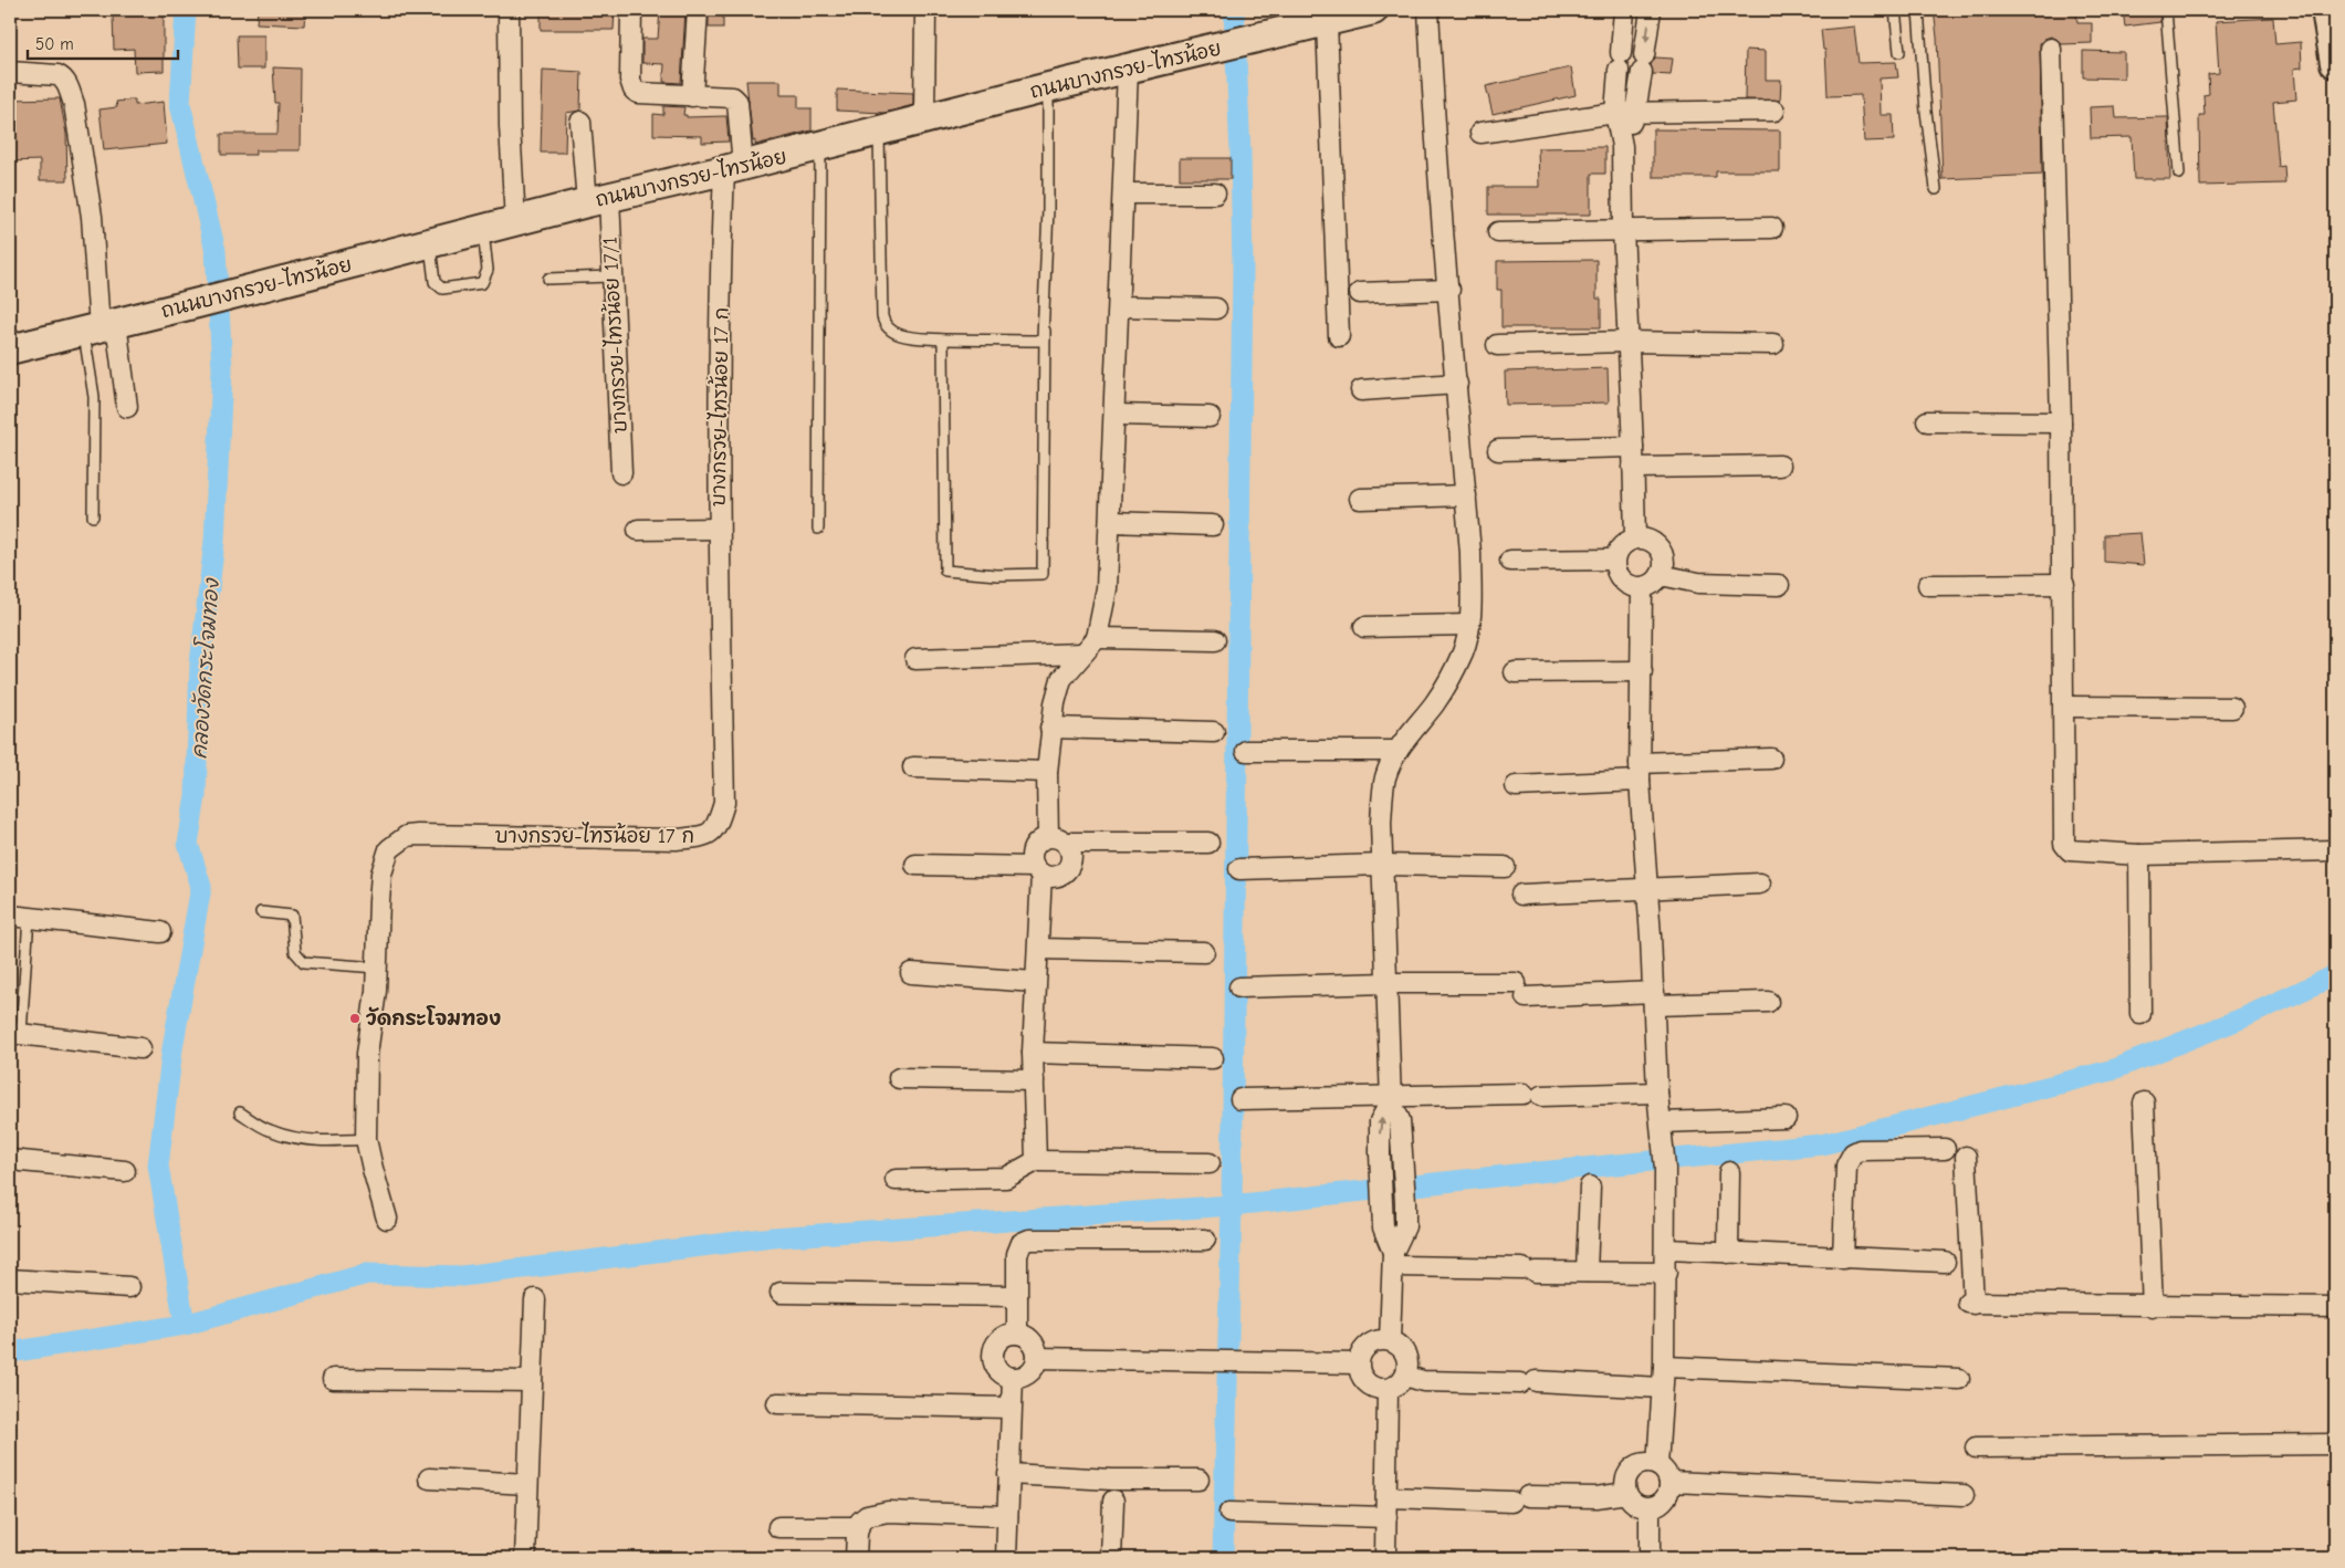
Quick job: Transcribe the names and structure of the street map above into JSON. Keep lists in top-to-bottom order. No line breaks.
{"streets":{"main road":["ถนนบางกรวย-ไทรน้อย"],"street":["บางกรวย-ไทรน้อย 17/1","บางกรวย-ไทรน้อย 17 ก"]},"crossings":[["ถนนบางกรวย-ไทรน้อย","บางกรวย-ไทรน้อย 17/1"],["ถนนบางกรวย-ไทรน้อย","บางกรวย-ไทรน้อย 17 ก"]],"water":["คลองวัดกระโจมทอง"],"places":["วัดกระโจมทอง"],"scale_bar":"50 m"}
